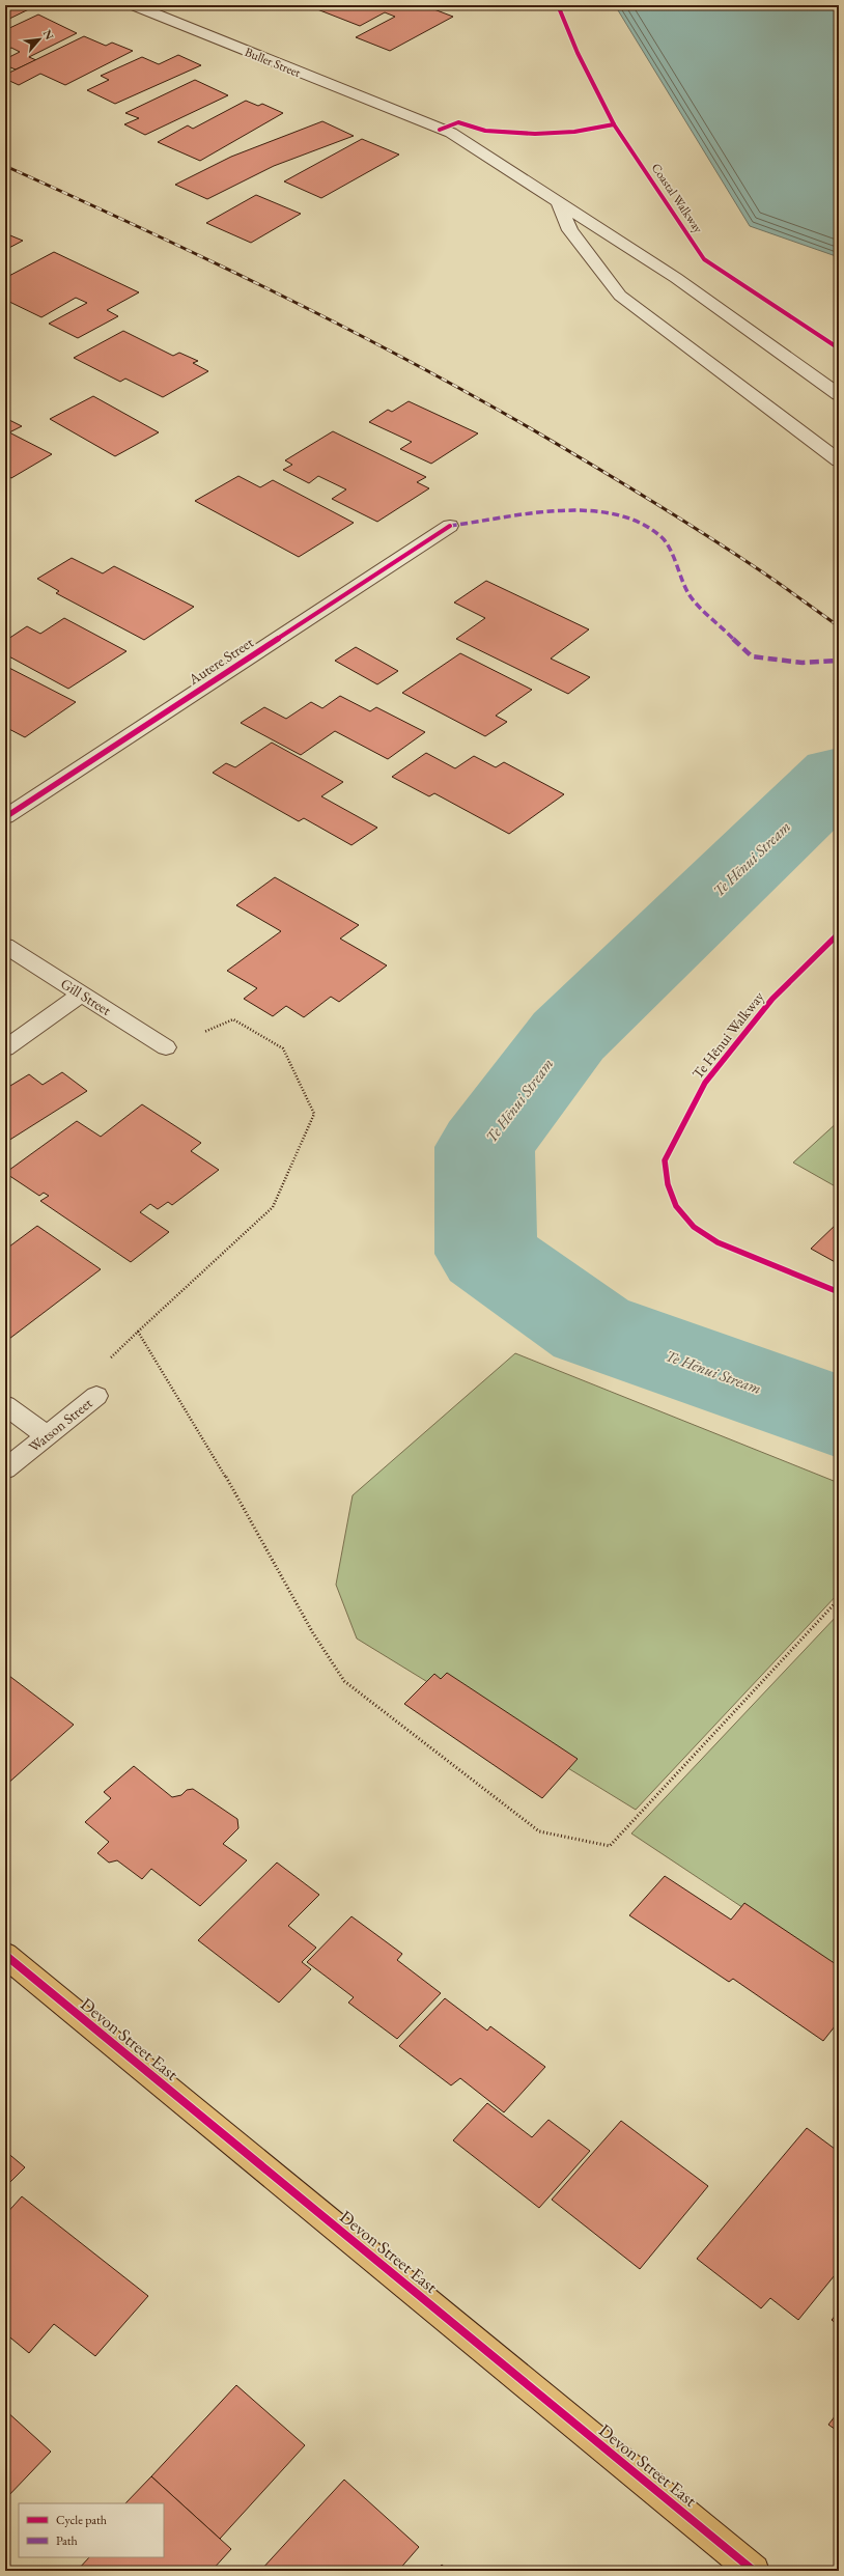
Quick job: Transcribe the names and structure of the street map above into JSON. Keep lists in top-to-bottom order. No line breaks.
{"streets":{"main road":["Devon Street East"],"street":["Buller Street","Autere Street","Gill Street","Watson Street"],"cycle path":["Coastal Walkway","Te Hēnui Walkway"]},"water":["Te Hēnui Stream"],"legend":["Cycle path","Path"],"north":"top right"}
